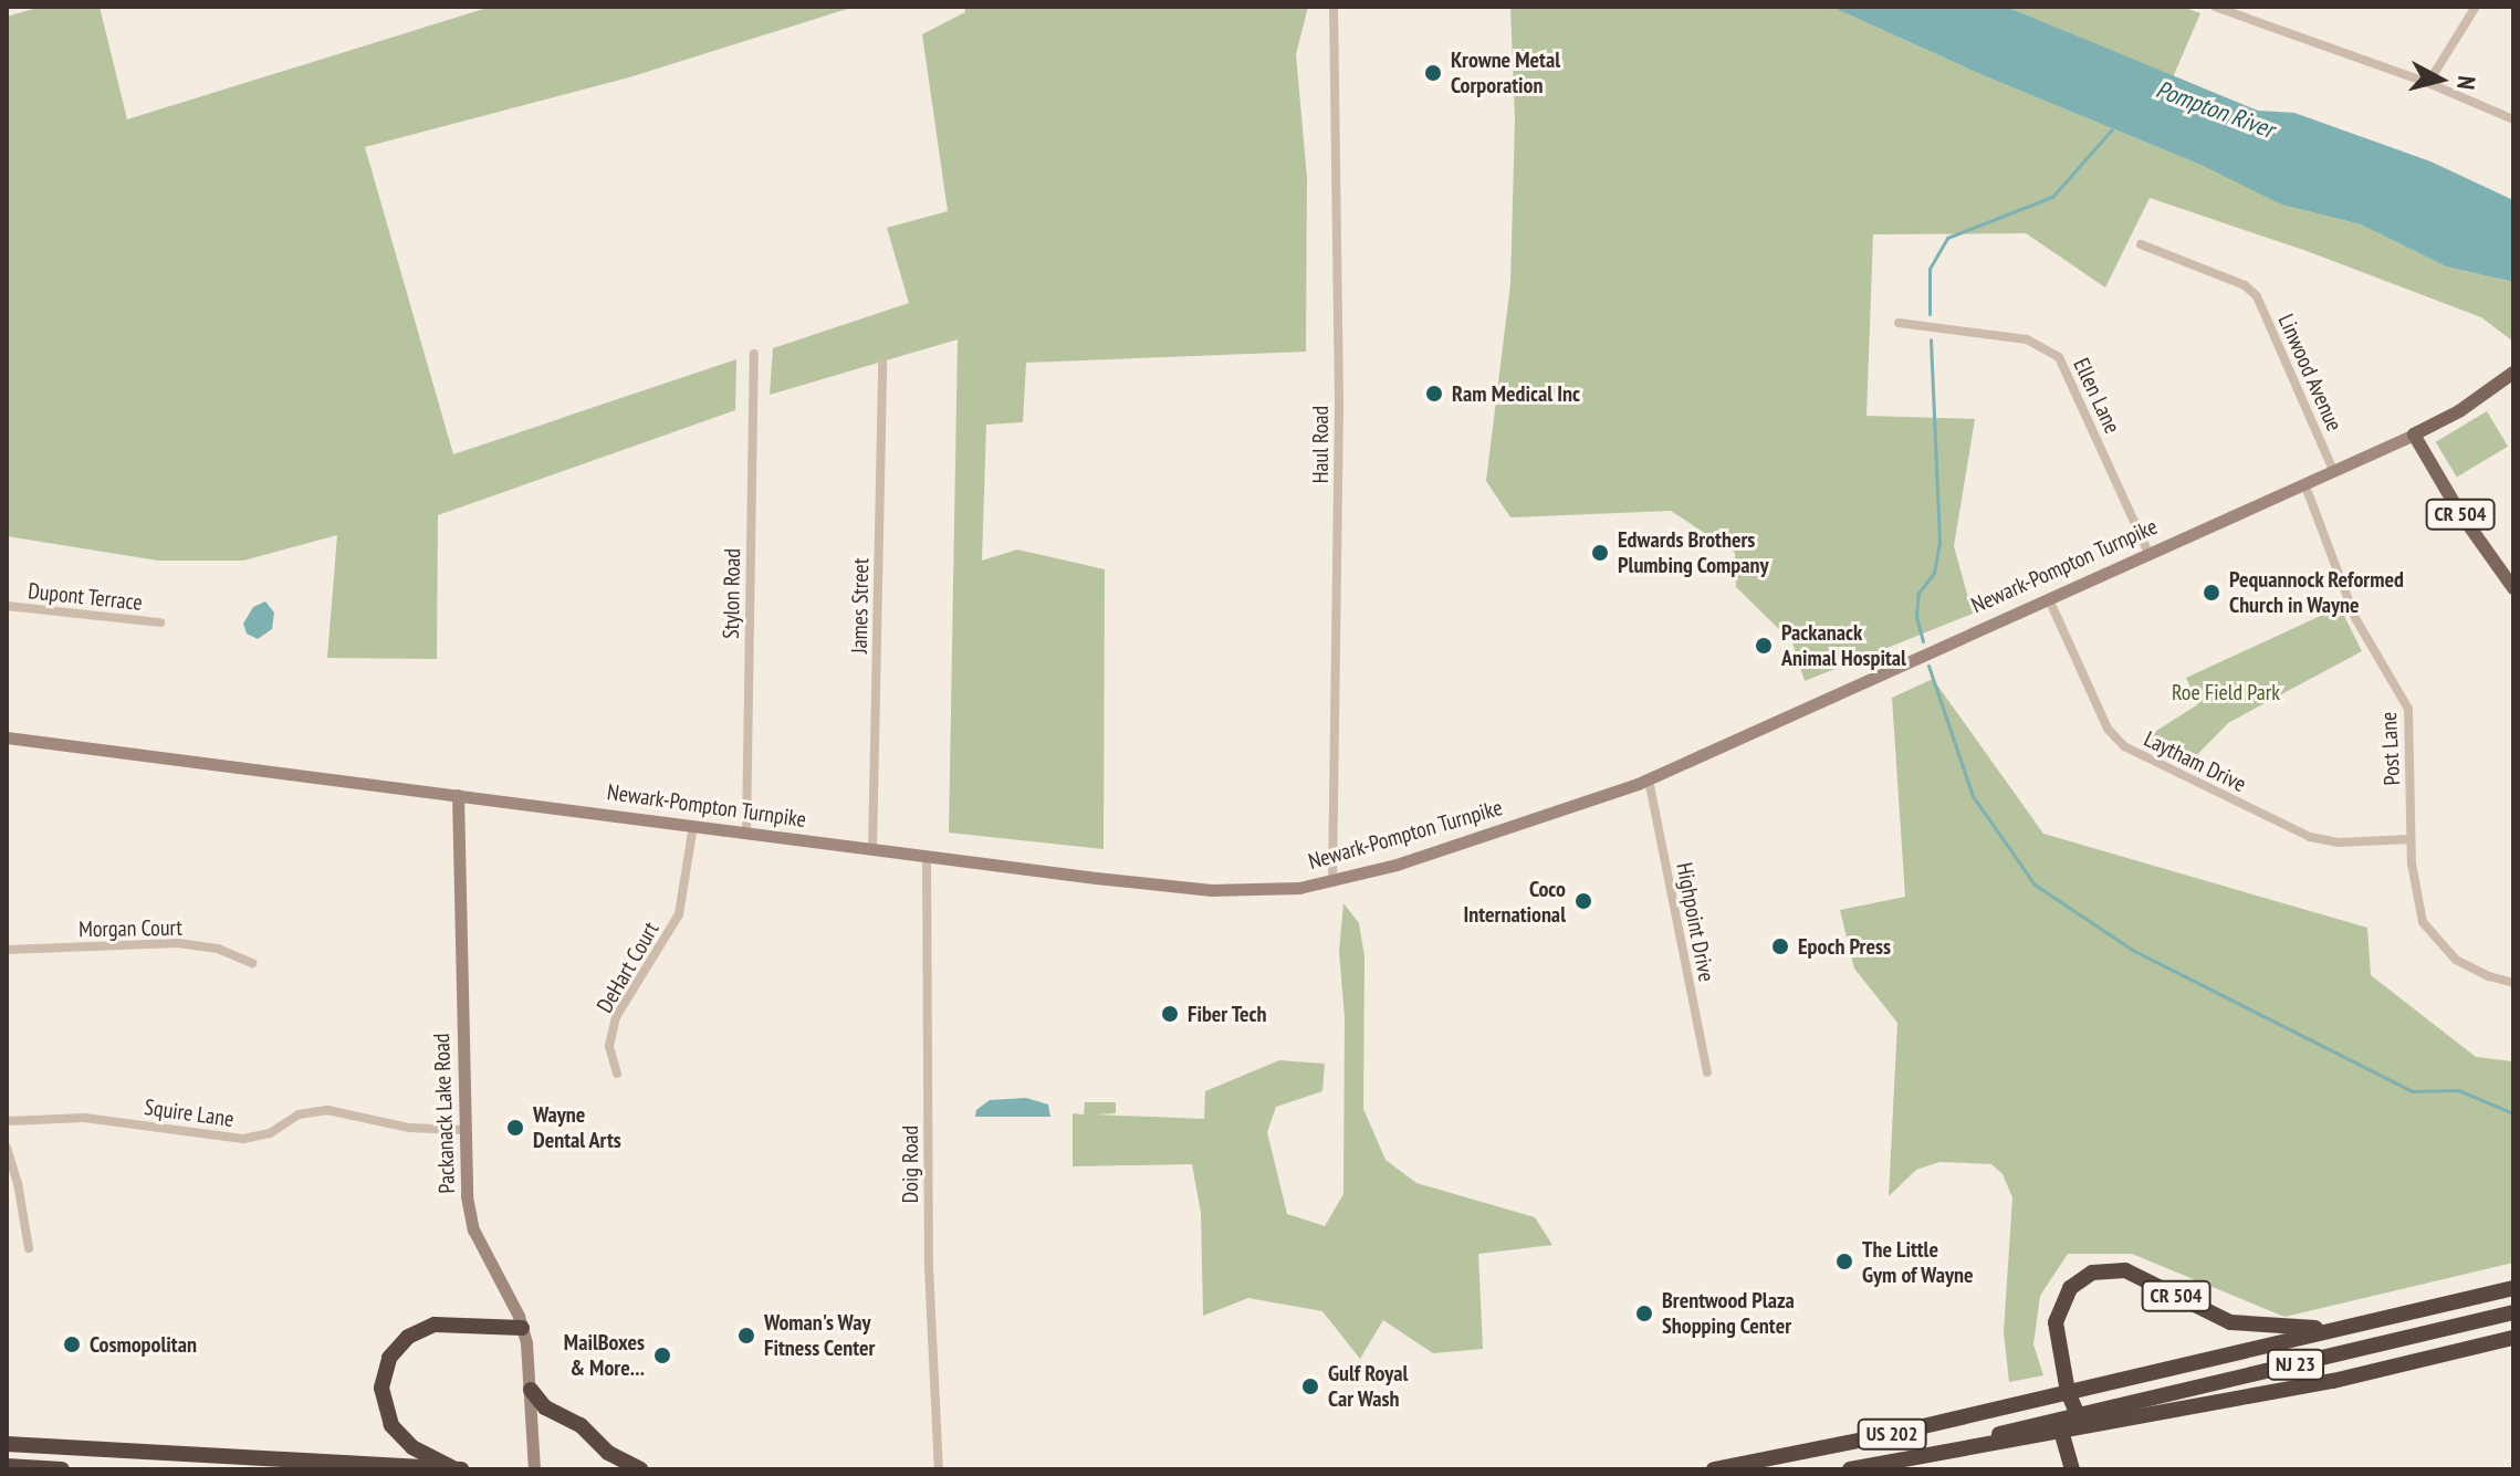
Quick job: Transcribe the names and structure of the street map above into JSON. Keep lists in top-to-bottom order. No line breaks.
{"streets":{"highway":["CR 504","NJ 23","US 202"],"main road":["Newark-Pompton Turnpike","Packanack Lake Road"],"street":["Linwood Avenue","Ellen Lane","Haul Road","Stylon Road","Dupont Terrace","James Street","Post Lane","Laytham Drive","Highpoint Drive","Morgan Court","DeHart Court","Squire Lane","Doig Road"]},"crossings":[["Linwood Avenue","Newark-Pompton Turnpike"],["Ellen Lane","Newark-Pompton Turnpike"],["Haul Road","Newark-Pompton Turnpike"],["CR 504","Newark-Pompton Turnpike"],["CR 504","NJ 23"],["CR 504","US 202"],["Newark-Pompton Turnpike","Stylon Road"],["Newark-Pompton Turnpike","James Street"],["Newark-Pompton Turnpike","Post Lane"],["Newark-Pompton Turnpike","Laytham Drive"],["Newark-Pompton Turnpike","Highpoint Drive"],["Newark-Pompton Turnpike","DeHart Court"],["Newark-Pompton Turnpike","Packanack Lake Road"],["Newark-Pompton Turnpike","Doig Road"],["Post Lane","Laytham Drive"],["Squire Lane","Packanack Lake Road"],["NJ 23","US 202"]],"water":["Pompton River"],"parks":["Roe Field Park"],"places":["Krowne Metal Corporation","Ram Medical Inc","Edwards Brothers Plumbing Company","Pequannock Reformed Church in Wayne","Packanack Animal Hospital","Coco International","Epoch Press","Fiber Tech","Wayne Dental Arts","The Little Gym of Wayne","Brentwood Plaza Shopping Center","Woman's Way Fitness Center","Cosmopolitan","MailBoxes & More...","Gulf Royal Car Wash"],"north":"right"}
